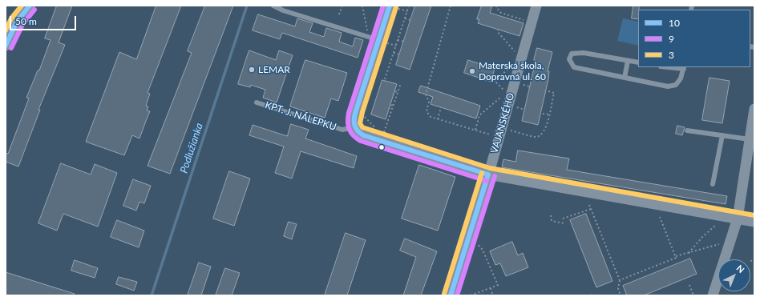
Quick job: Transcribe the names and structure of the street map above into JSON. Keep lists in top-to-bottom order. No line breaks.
{"streets":{"street":["VAJANSKÉHO"],"lane":["KPT. J. NÁLEPKU"]},"water":["Podlužianka"],"places":["LEMAR","Materská škola, Dopravná ul. 60"],"lines":["transit line 10","transit line 9","transit line 3"],"legend":["10","9","3"],"scale_bar":"50 m","north":"top right"}
